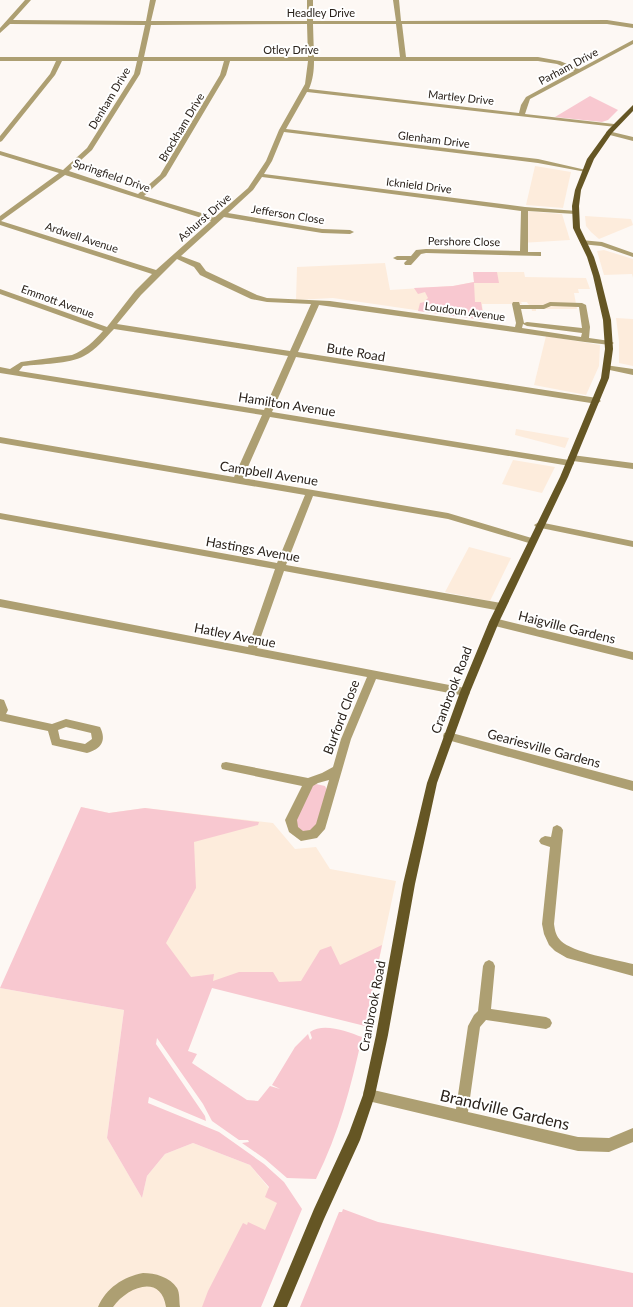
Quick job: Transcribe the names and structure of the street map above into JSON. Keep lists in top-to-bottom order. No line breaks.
{"streets":{"main road":["Cranbrook Road"],"street":["Headley Drive","Otley Drive","Parham Drive","Martley Drive","Denham Drive","Brockham Drive","Glenham Drive","Springfield Drive","Icknield Drive","Jefferson Close","Ashurst Drive","Ardwell Avenue","Pershore Close","Emmott Avenue","Loudoun Avenue","Bute Road","Hamilton Avenue","Campbell Avenue","Hastings Avenue","Haigville Gardens","Hatley Avenue","Burford Close","Geariesville Gardens","Brandville Gardens"]},"crossings":[["Headley Drive","Denham Drive"],["Headley Drive","Ashurst Drive"],["Otley Drive","Parham Drive"],["Otley Drive","Denham Drive"],["Otley Drive","Brockham Drive"],["Otley Drive","Ashurst Drive"],["Parham Drive","Martley Drive"],["Martley Drive","Ashurst Drive"],["Martley Drive","Cranbrook Road"],["Denham Drive","Springfield Drive"],["Brockham Drive","Springfield Drive"],["Glenham Drive","Ashurst Drive"],["Glenham Drive","Cranbrook Road"],["Springfield Drive","Ashurst Drive"],["Icknield Drive","Ashurst Drive"],["Icknield Drive","Cranbrook Road"],["Jefferson Close","Ashurst Drive"],["Ashurst Drive","Ardwell Avenue"],["Ashurst Drive","Emmott Avenue"],["Ashurst Drive","Loudoun Avenue"],["Ashurst Drive","Bute Road"],["Ashurst Drive","Hamilton Avenue"],["Emmott Avenue","Bute Road"],["Loudoun Avenue","Cranbrook Road"],["Bute Road","Cranbrook Road"],["Hamilton Avenue","Cranbrook Road"],["Campbell Avenue","Cranbrook Road"],["Hastings Avenue","Cranbrook Road"],["Haigville Gardens","Cranbrook Road"],["Hatley Avenue","Cranbrook Road"],["Hatley Avenue","Burford Close"],["Cranbrook Road","Geariesville Gardens"],["Cranbrook Road","Brandville Gardens"]]}
